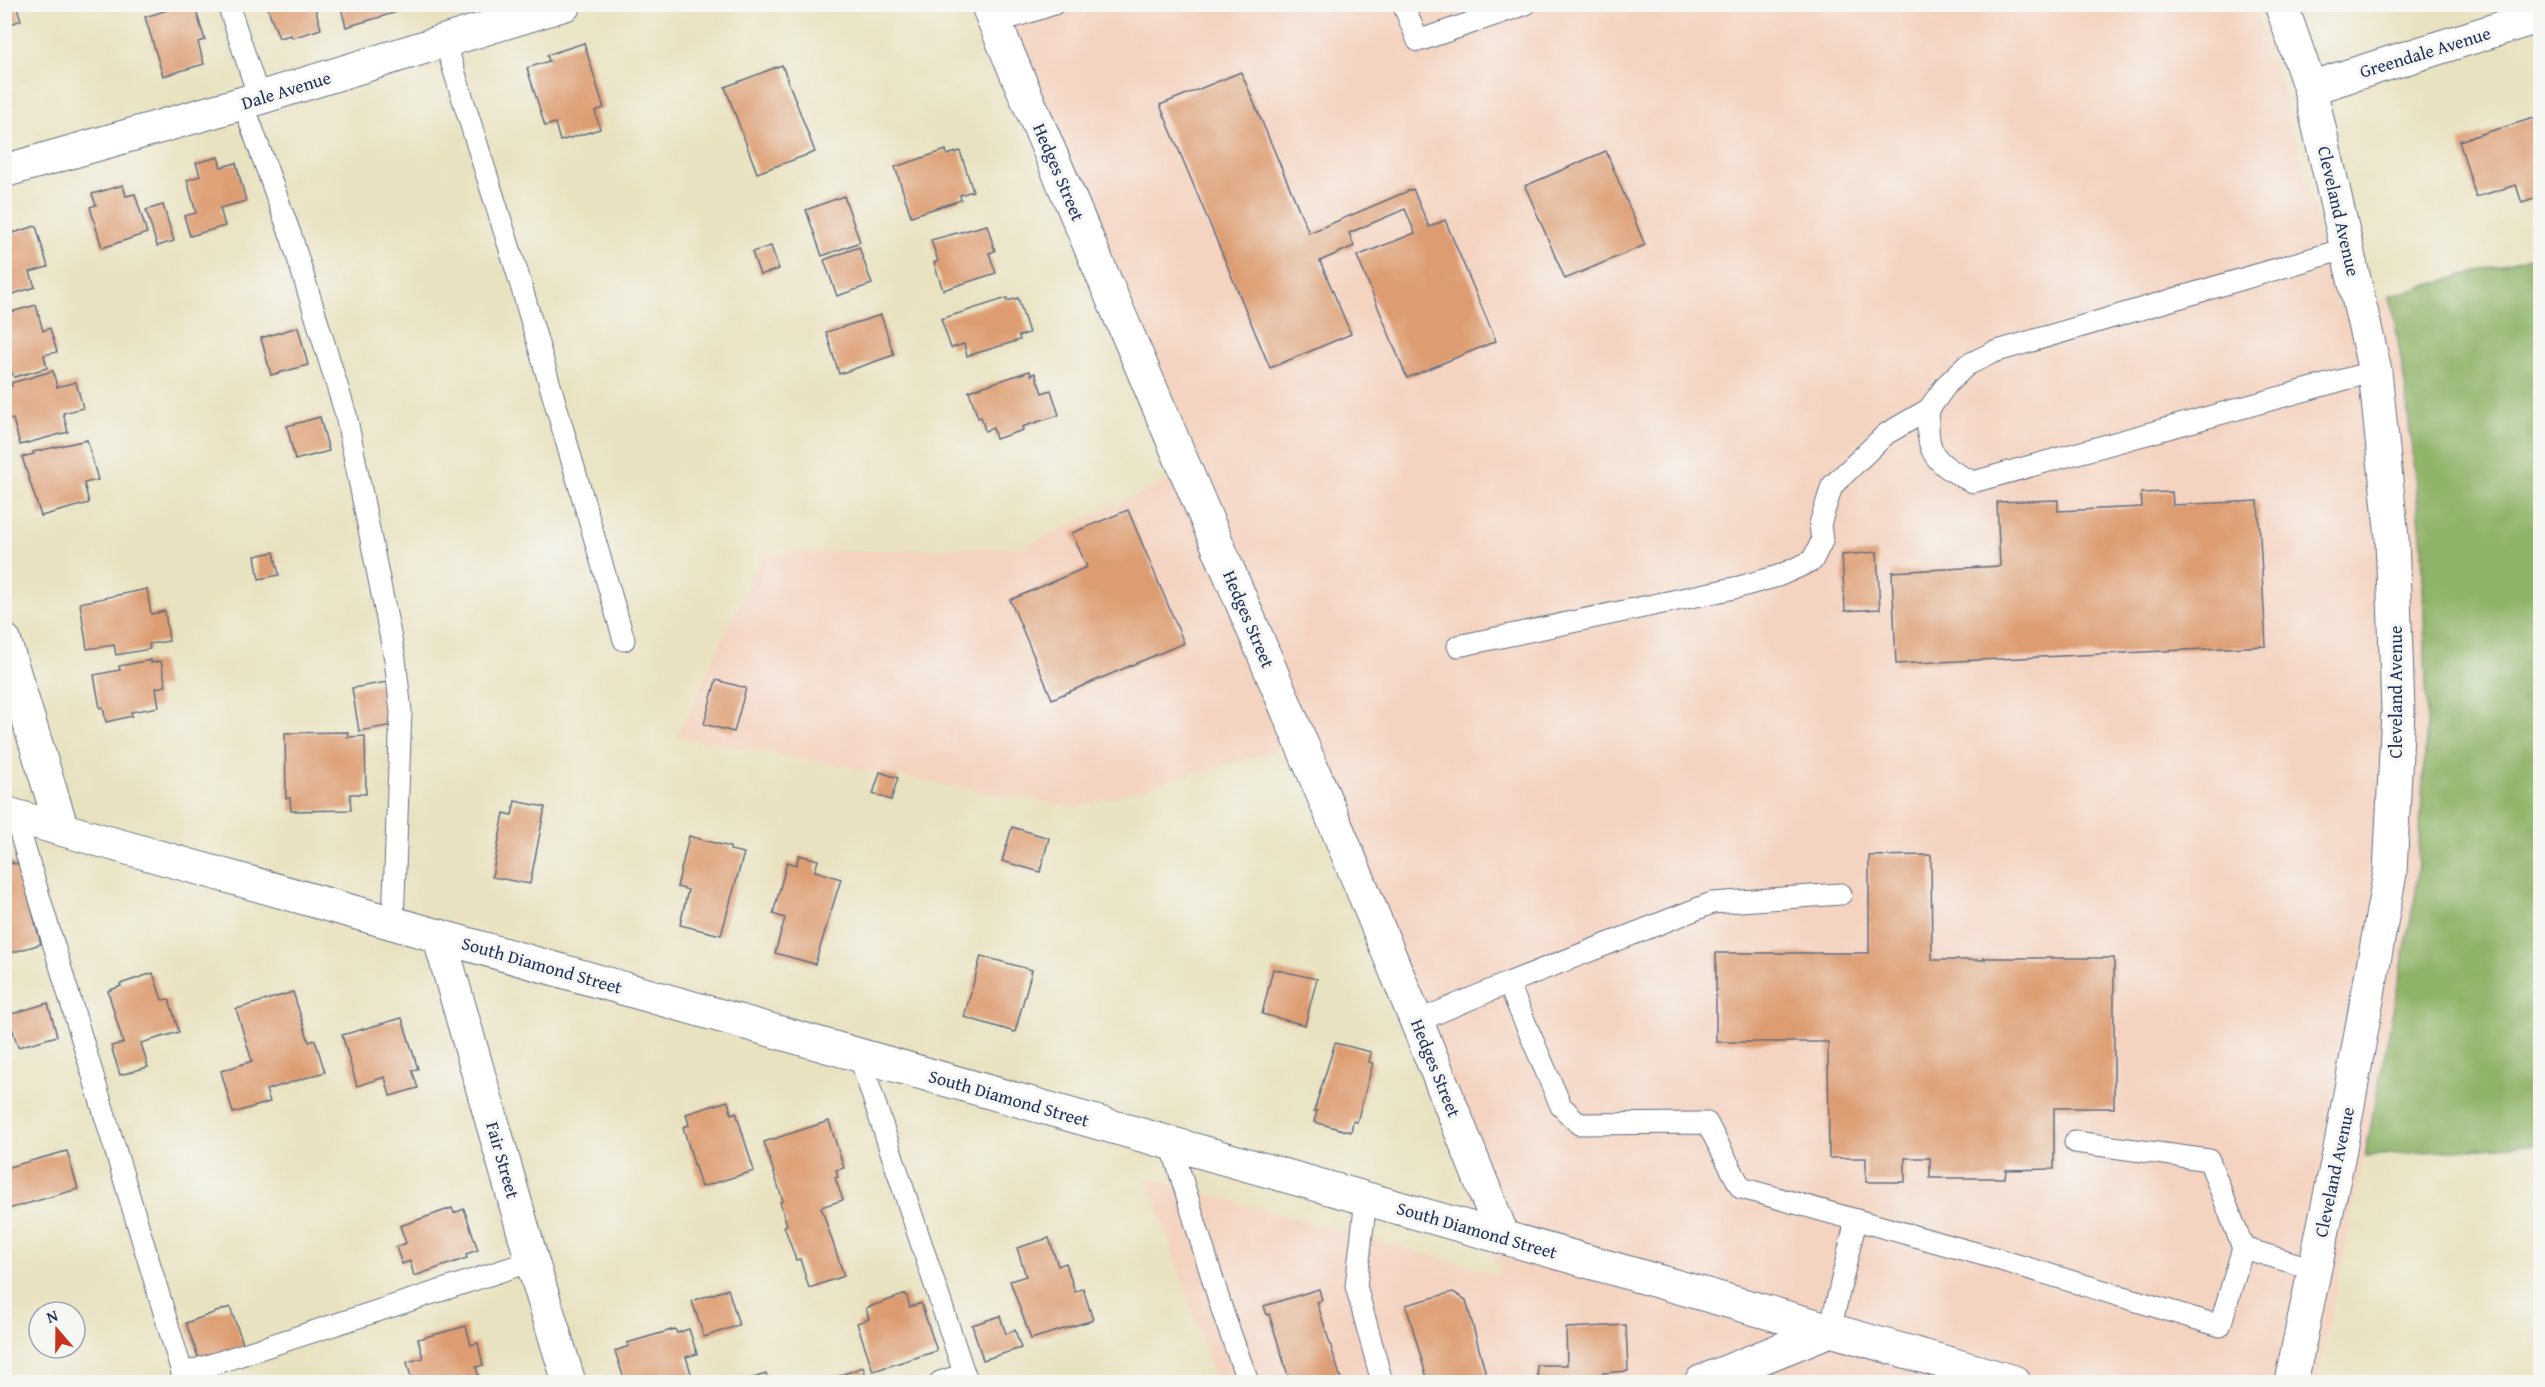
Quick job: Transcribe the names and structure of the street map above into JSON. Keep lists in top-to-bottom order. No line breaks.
{"streets":{"street":["Greendale Avenue","Dale Avenue","Hedges Street","Cleveland Avenue","South Diamond Street","Fair Street"]},"crossings":[["Greendale Avenue","Cleveland Avenue"],["Hedges Street","South Diamond Street"],["South Diamond Street","Fair Street"]],"north":"top"}
